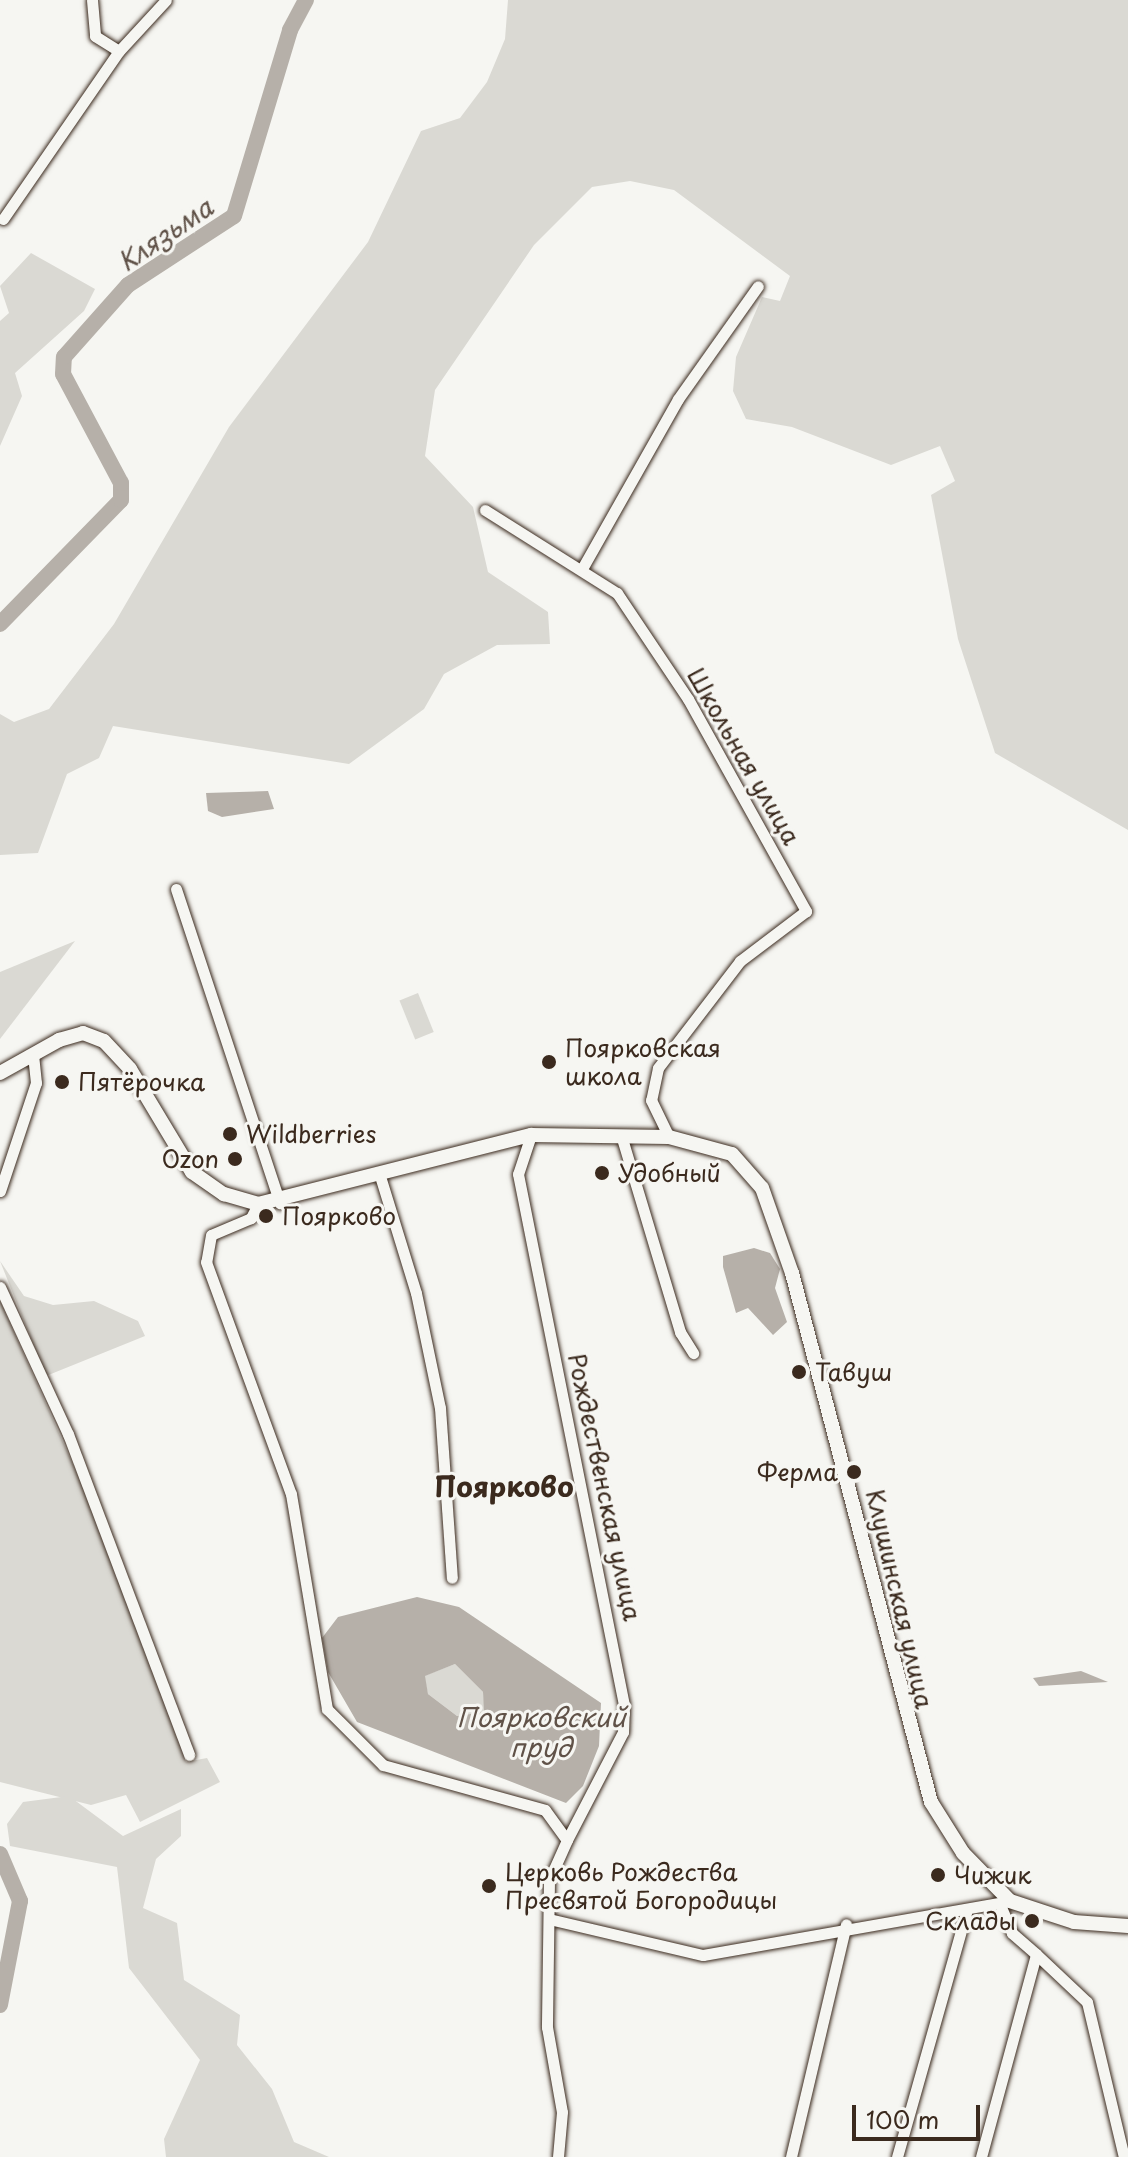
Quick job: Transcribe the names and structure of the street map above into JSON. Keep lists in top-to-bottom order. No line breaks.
{"streets":{"main road":["Клушинская улица"],"street":["Школьная улица","Рождественская улица"]},"crossings":[["Школьная улица","Клушинская улица"]],"districts":["Поярково"],"water":["Клязьма","Поярковский пруд"],"places":["Поярковская школа","Пятёрочка","Wildberries","Ozon","Удобный","Поярково","Тавуш","Ферма","Чижик","Церковь Рождества Пресвятой Богородицы","Склады"],"scale_bar":"100 m"}
